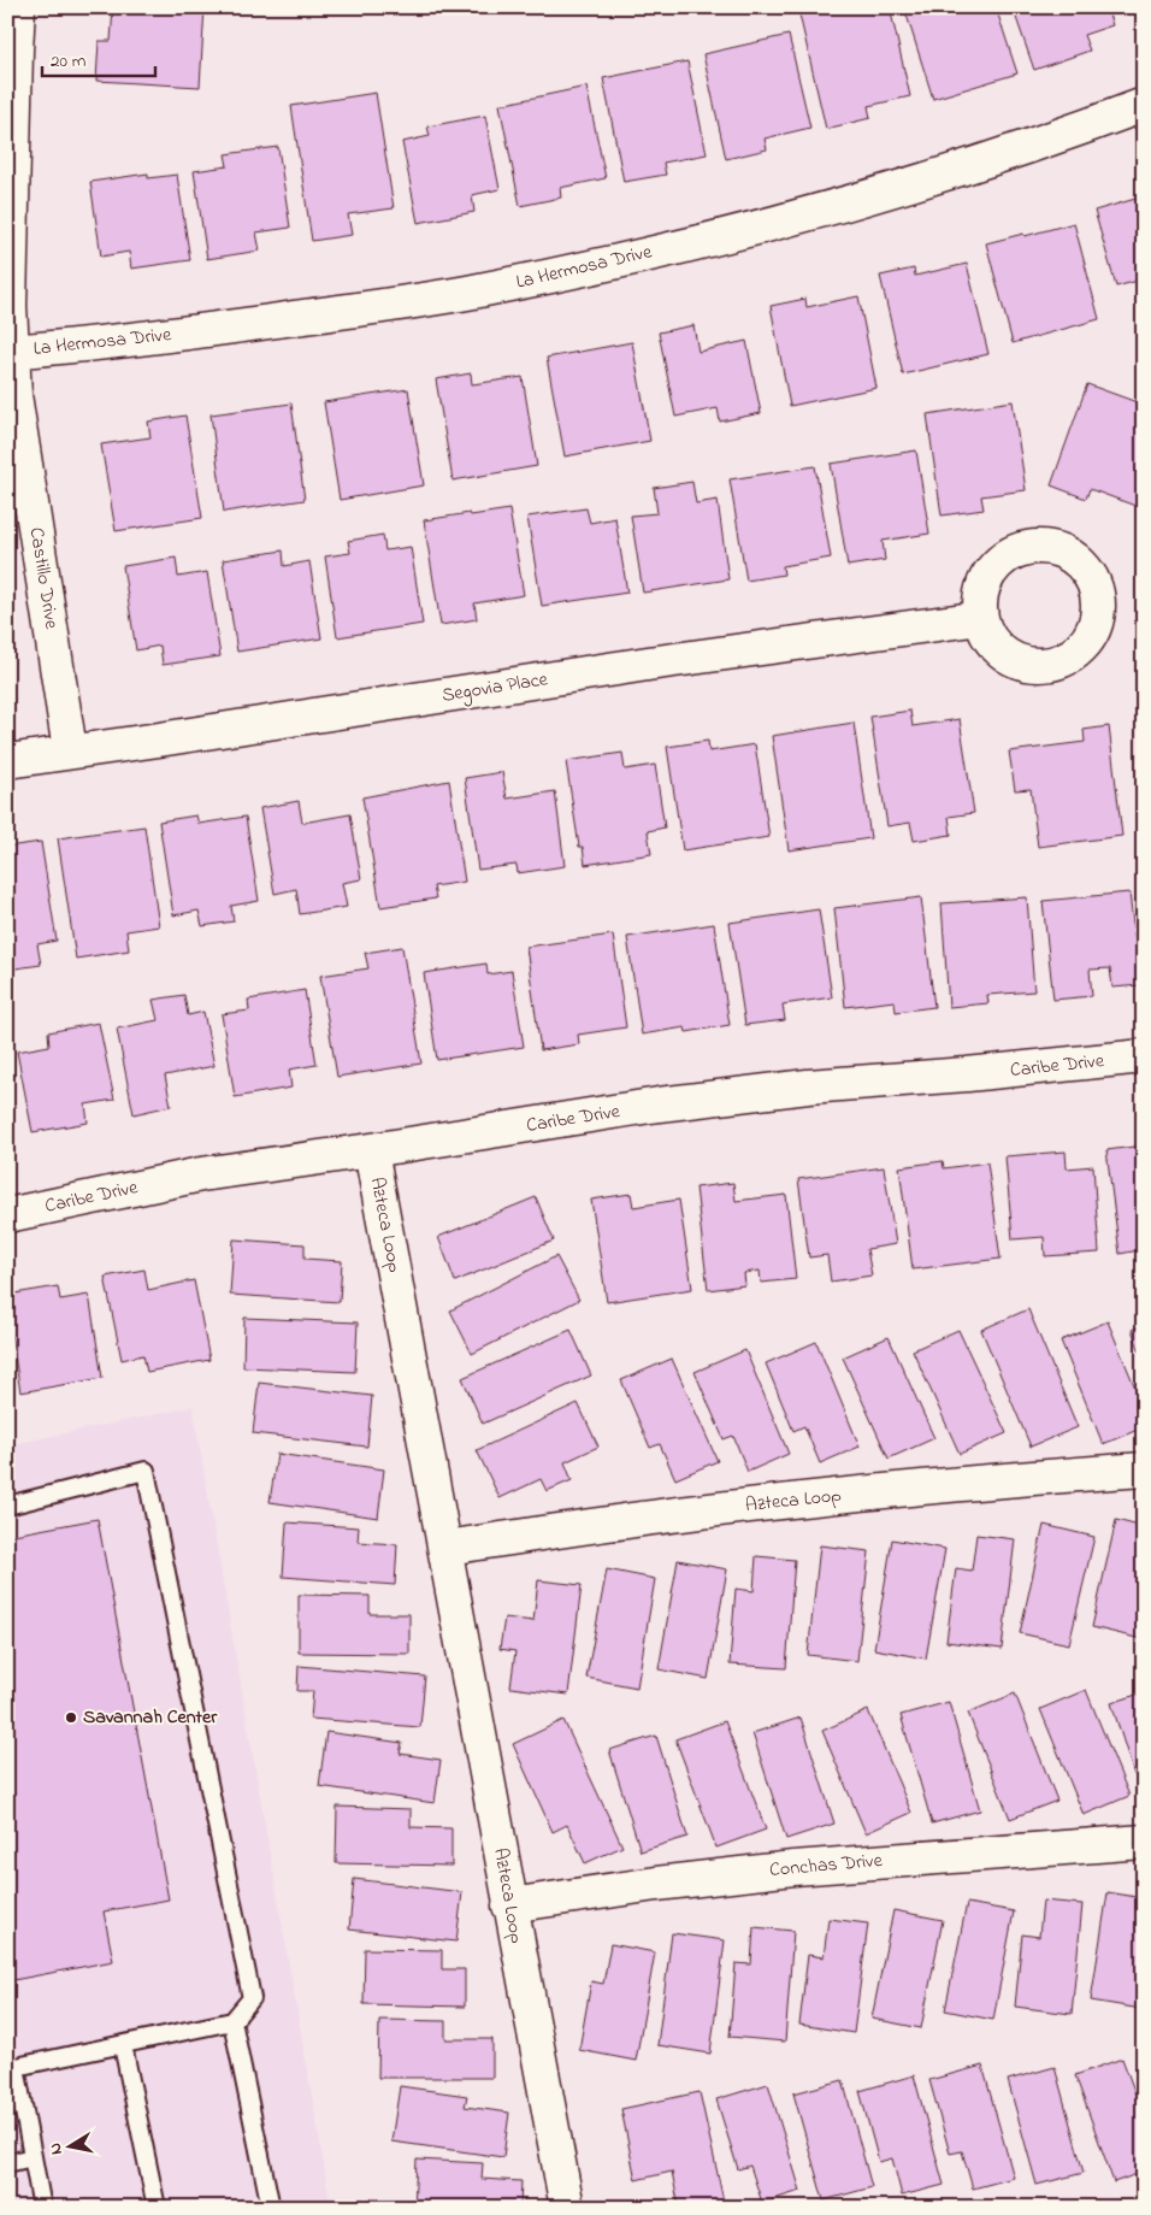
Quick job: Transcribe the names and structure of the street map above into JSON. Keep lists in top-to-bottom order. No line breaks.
{"streets":{"street":["La Hermosa Drive","Castillo Drive","Segovia Place","Caribe Drive","Azteca Loop","Conchas Drive"]},"crossings":[["La Hermosa Drive","Castillo Drive"],["Castillo Drive","Segovia Place"],["Caribe Drive","Azteca Loop"],["Azteca Loop","Conchas Drive"]],"places":["Savannah Center"],"scale_bar":"20 m","north":"left"}
